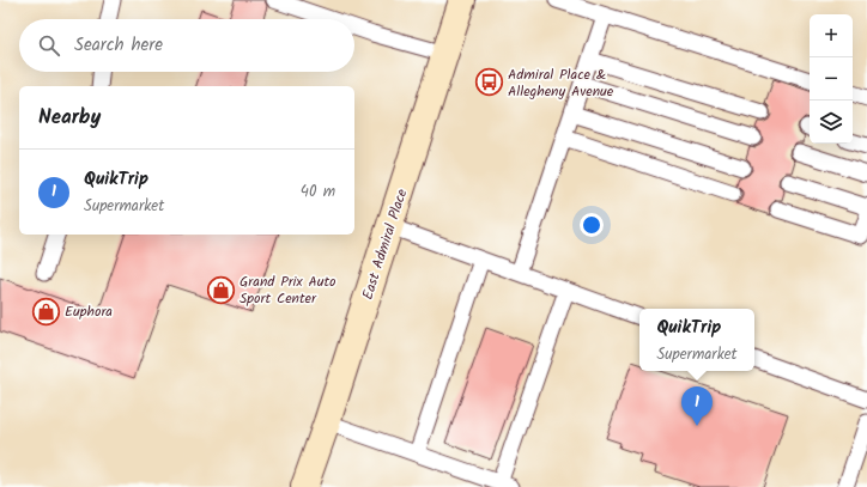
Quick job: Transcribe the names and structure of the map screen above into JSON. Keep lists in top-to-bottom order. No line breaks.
{"streets":{"main road":["East Admiral Place"]},"places":{"bus stop":["Admiral Place & Allegheny Avenue"],"shop":["Grand Prix Auto Sport Center","Euphora"]},"page":{"map_buttons":["+","−"],"search":"Search here","heading":"Nearby","list":[{"mark":"1","name":"QuikTrip","note":"Supermarket","value":"40 m"}],"popup":["QuikTrip","Supermarket"],"pins":"1"}}
